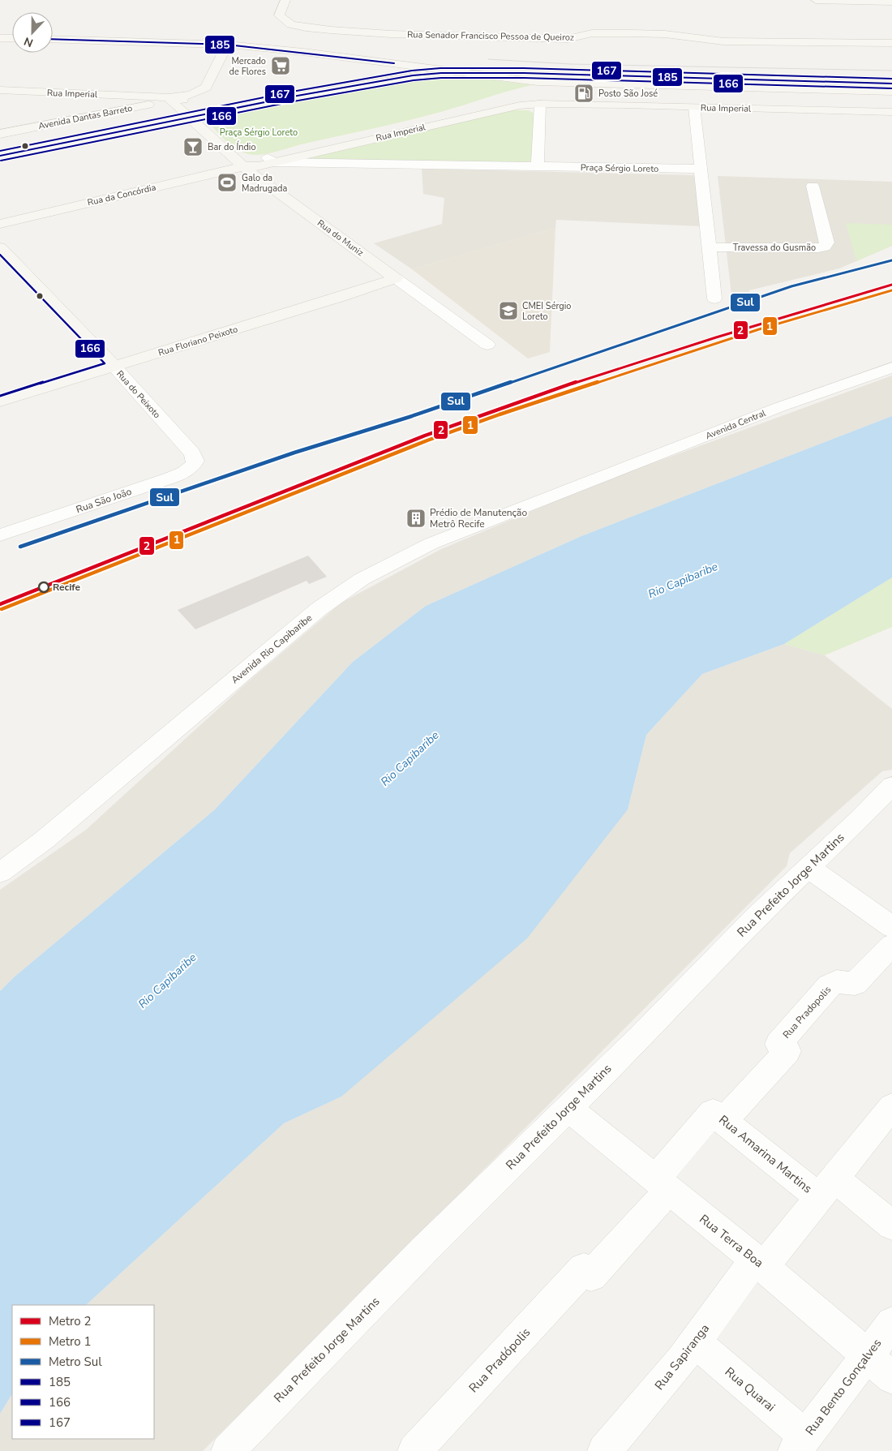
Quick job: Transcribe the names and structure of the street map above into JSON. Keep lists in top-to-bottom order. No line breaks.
{"streets":{"main road":["Rua Senador Francisco Pessoa de Queiroz","Rua Imperial","Avenida Dantas Barreto","Rua da Concórdia","Rua do Muniz","Rua Floriano Peixoto","Rua do Peixoto"],"street":["Praça Sérgio Loreto","Travessa do Gusmão","Avenida Central","Rua São João","Avenida Rio Capibaribe","Rua Prefeito Jorge Martins","Rua Pradopolis","Rua Amarina Martins","Rua Terra Boa","Rua Sapiranga","Rua Pradópolis","Rua Bento Gonçalves","Rua Quarai"]},"crossings":[["Rua Imperial","Avenida Dantas Barreto"],["Rua Imperial","Praça Sérgio Loreto"],["Rua Imperial","Rua da Concórdia"],["Rua Imperial","Rua do Muniz"],["Rua da Concórdia","Rua do Muniz"],["Rua do Muniz","Rua Floriano Peixoto"],["Rua Floriano Peixoto","Rua do Peixoto"],["Rua do Peixoto","Rua São João"],["Avenida Central","Avenida Rio Capibaribe"],["Rua Prefeito Jorge Martins","Rua Terra Boa"],["Rua Pradopolis","Rua Amarina Martins"],["Rua Amarina Martins","Rua Sapiranga"],["Rua Terra Boa","Rua Sapiranga"],["Rua Terra Boa","Rua Pradópolis"],["Rua Terra Boa","Rua Bento Gonçalves"],["Rua Sapiranga","Rua Quarai"],["Rua Bento Gonçalves","Rua Quarai"]],"water":["Rio Capibaribe"],"parks":["Praça Sérgio Loreto"],"places":{"supermarket":["Mercado de Flores"],"fuel station":["Posto São José"],"bar":["Bar do Índio"],"sports":["Galo da Madrugada"],"school or university":["CMEI Sérgio Loreto"],"building":["Prédio de Manutenção Metrô Recife"],"other":["Recife"]},"lines":["transit line 185","transit line 167","transit line 166","metro line Sul","metro line 2","metro line 1"],"legend":["Metro 2","Metro 1","Metro Sul","185","166","167"],"north":"bottom"}
